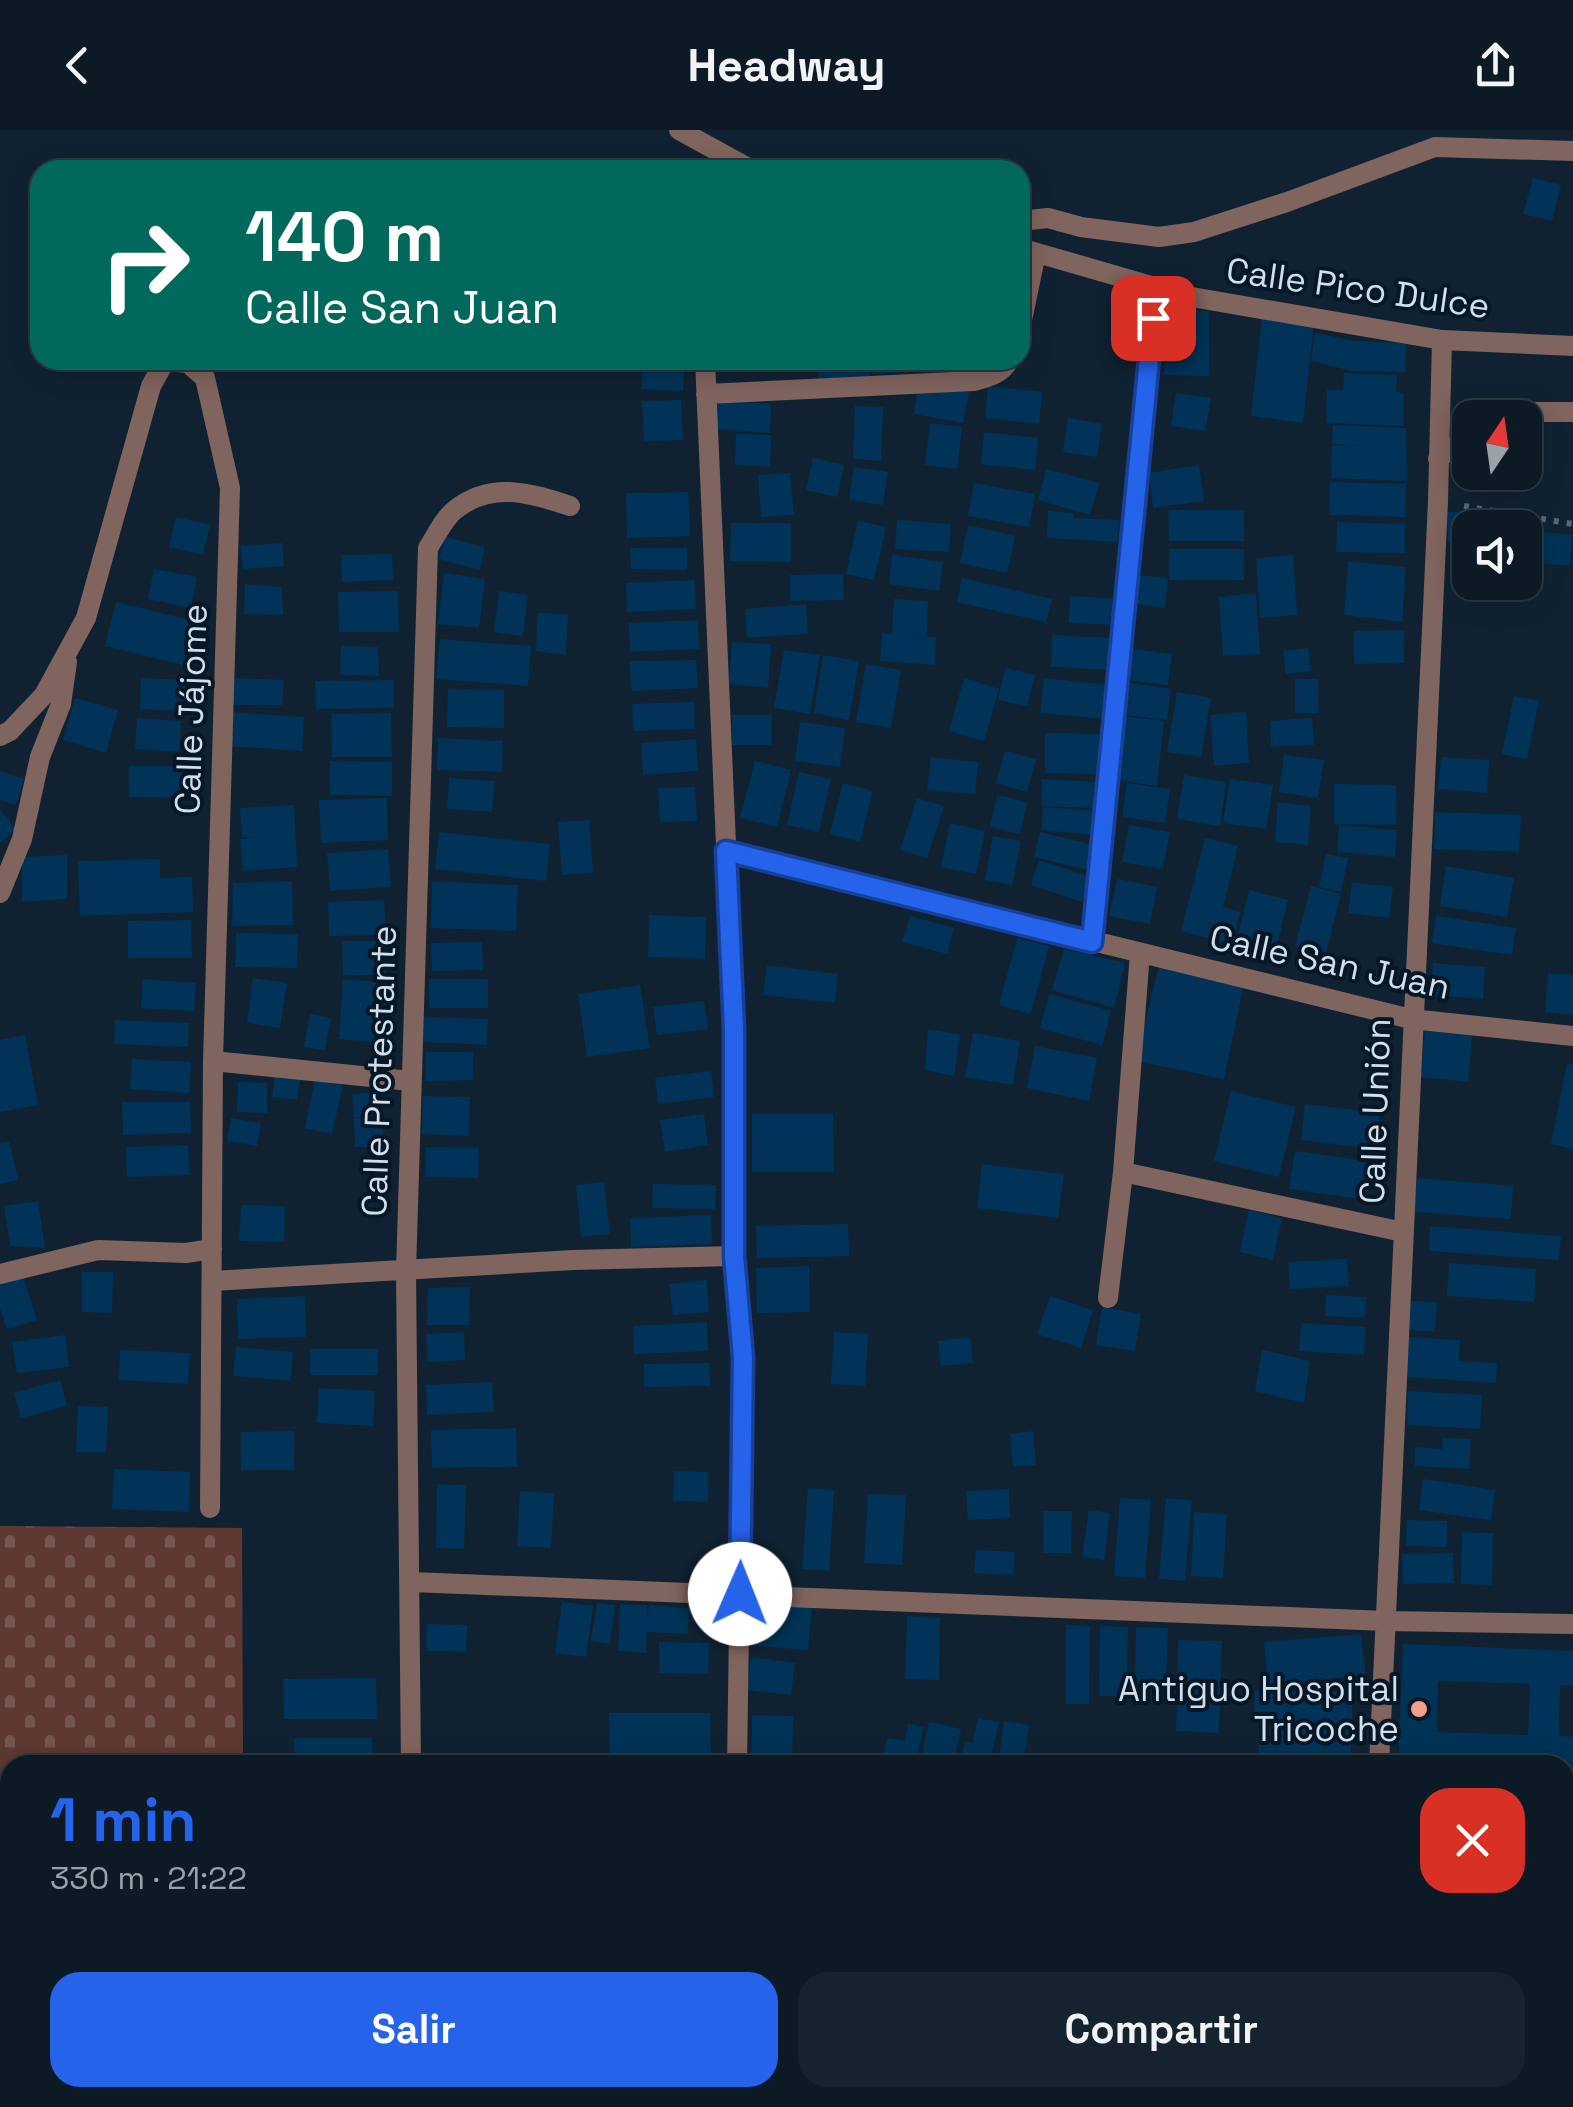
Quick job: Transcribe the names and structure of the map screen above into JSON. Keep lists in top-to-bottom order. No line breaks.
{"streets":{"street":["Calle Pico Dulce","Calle Jájome","Calle San Juan","Calle Protestante","Calle Unión"]},"crossings":[["Calle Pico Dulce","Calle Unión"],["Calle San Juan","Calle Unión"]],"places":["Antiguo Hospital Tricoche"],"north":"top","page":{"header":"Headway","turn":["140 m","Calle San Juan"],"heading":["1 min","330 m · 21:22"],"buttons":["Salir","Compartir"]}}
